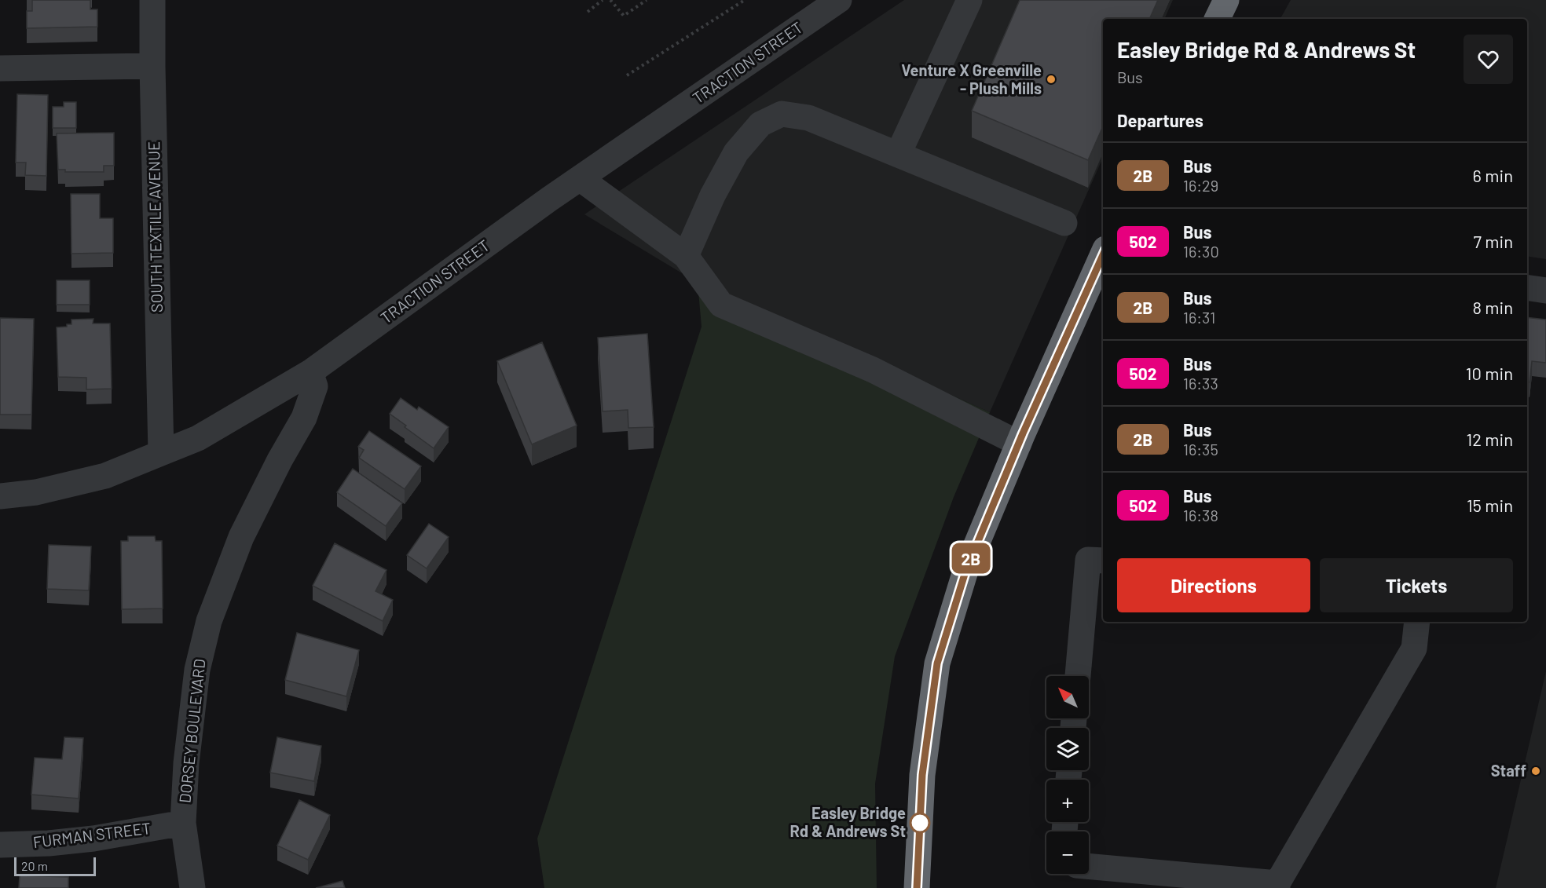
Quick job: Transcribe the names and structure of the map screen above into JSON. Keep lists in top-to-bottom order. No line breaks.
{"streets":{"street":["TRACTION STREET","SOUTH TEXTILE AVENUE","DORSEY BOULEVARD","FURMAN STREET"]},"crossings":[["TRACTION STREET","SOUTH TEXTILE AVENUE"],["TRACTION STREET","DORSEY BOULEVARD"],["DORSEY BOULEVARD","FURMAN STREET"]],"places":["Venture X Greenville - Plush Mills","Staff","Easley Bridge Rd & Andrews St"],"lines":["bus line 2B"],"scale_bar":"20 m","north":"top left","page":{"on_map":"2B","heading":[["Easley Bridge Rd & Andrews St","Bus"],"Departures"],"list":[{"mark":"2B","name":"Bus","note":"16:29","value":"6 min"},{"mark":"502","name":"Bus","note":"16:30","value":"7 min"},{"mark":"2B","name":"Bus","note":"16:31","value":"8 min"},{"mark":"502","name":"Bus","note":"16:33","value":"10 min"},{"mark":"2B","name":"Bus","note":"16:35","value":"12 min"},{"mark":"502","name":"Bus","note":"16:38","value":"15 min"}],"buttons":["Directions","Tickets"],"map_buttons":["+","−"],"scale":"20 m"}}
